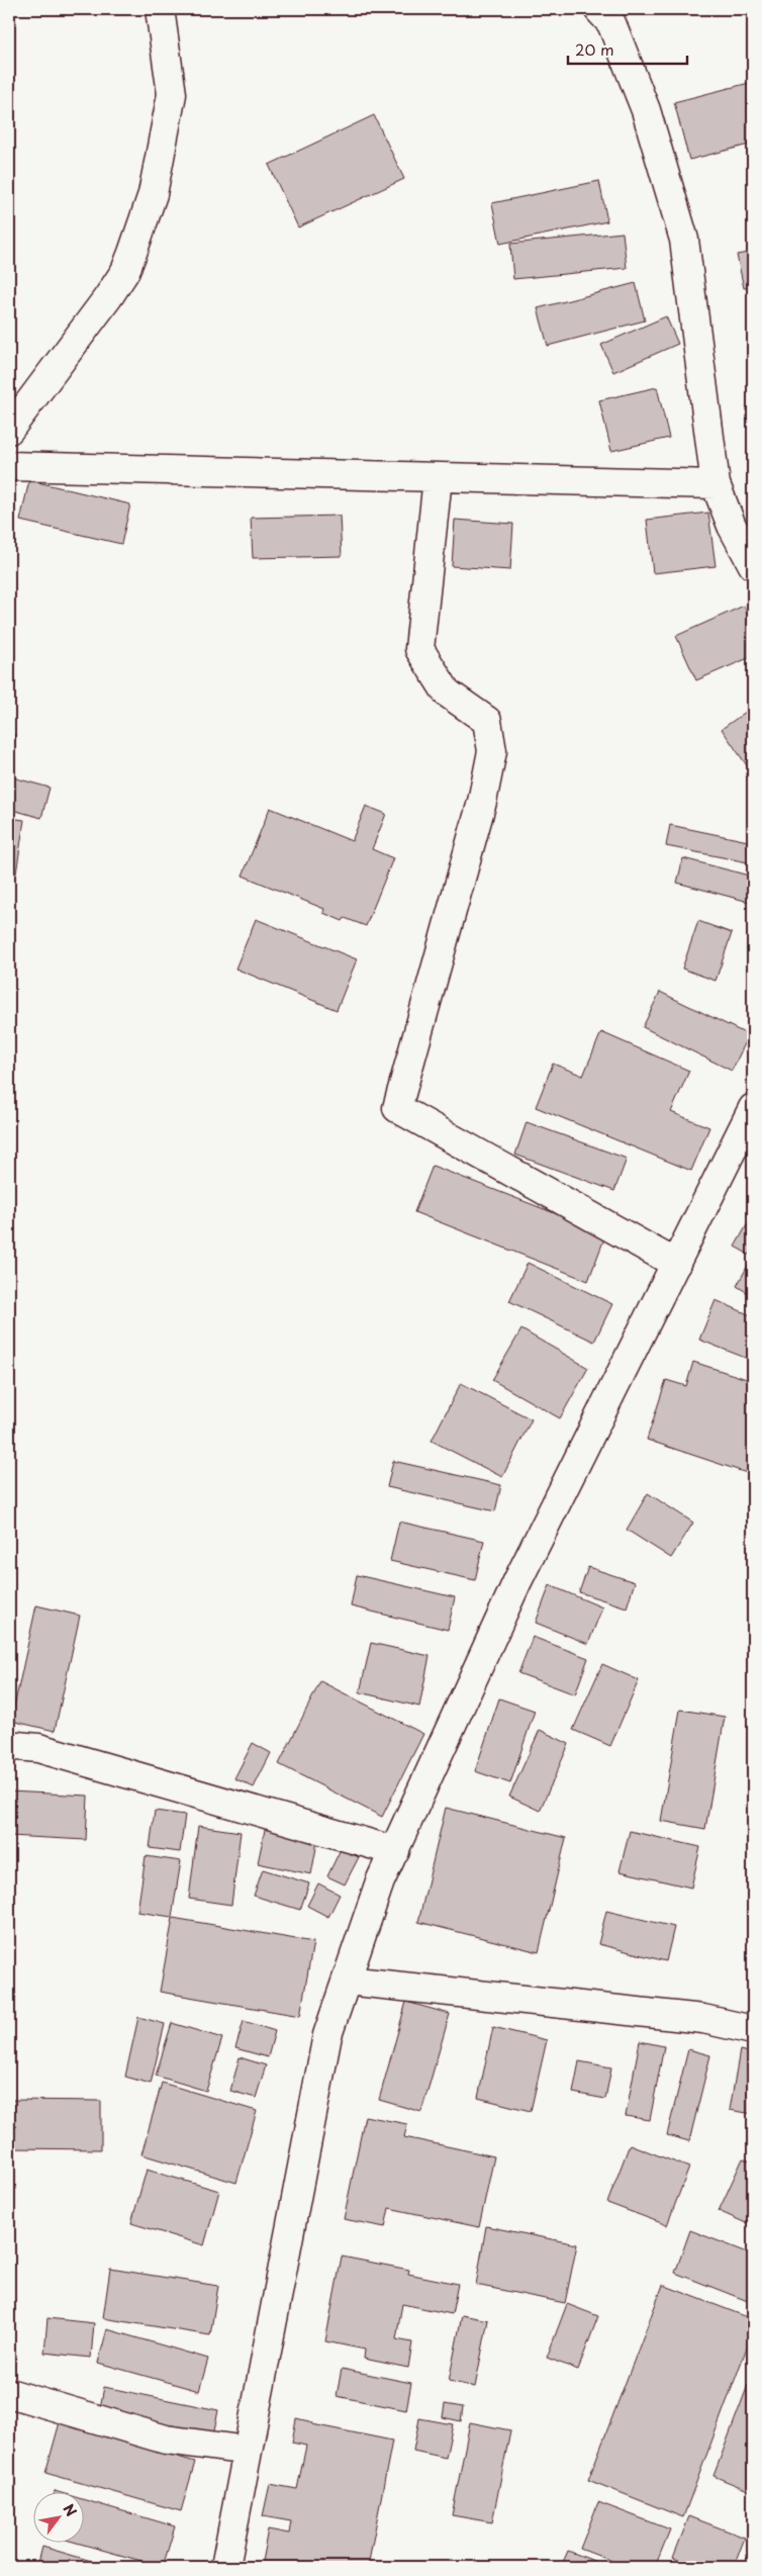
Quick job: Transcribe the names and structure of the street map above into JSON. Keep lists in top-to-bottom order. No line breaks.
{"scale_bar":"20 m","north":"top right"}
